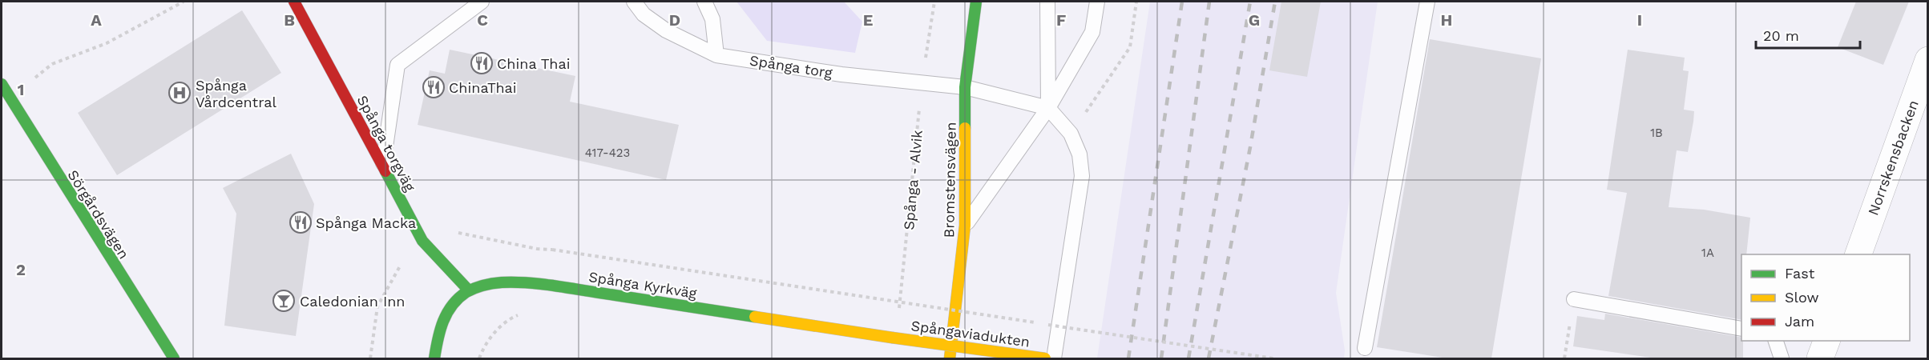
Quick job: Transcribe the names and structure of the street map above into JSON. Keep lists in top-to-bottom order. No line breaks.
{"streets":{"street":["Spånga torgväg","Norrskensbacken","Bromstensvägen","Sörgårdsvägen","Spånga Kyrkväg","Spångaviadukten"],"lane":["Spånga torg"],"path":["Spånga - Alvik"]},"crossings":[["Spånga torg","Spånga - Alvik"],["Spånga torg","Bromstensvägen"],["Spånga torgväg","Spånga Kyrkväg"],["Spånga Kyrkväg","Spångaviadukten"]],"places":{"restaurant":["China Thai","ChinaThai","Spånga Macka"],"hospital":["Spånga Vårdcentral"],"bar":["Caledonian Inn"]},"house_numbers":["1B","417-423","1A"],"legend":["Fast","Slow","Jam"],"scale_bar":"20 m","grid":{"columns":["A","B","C","D","E","F","G","H","I"],"rows":["1","2"]}}
